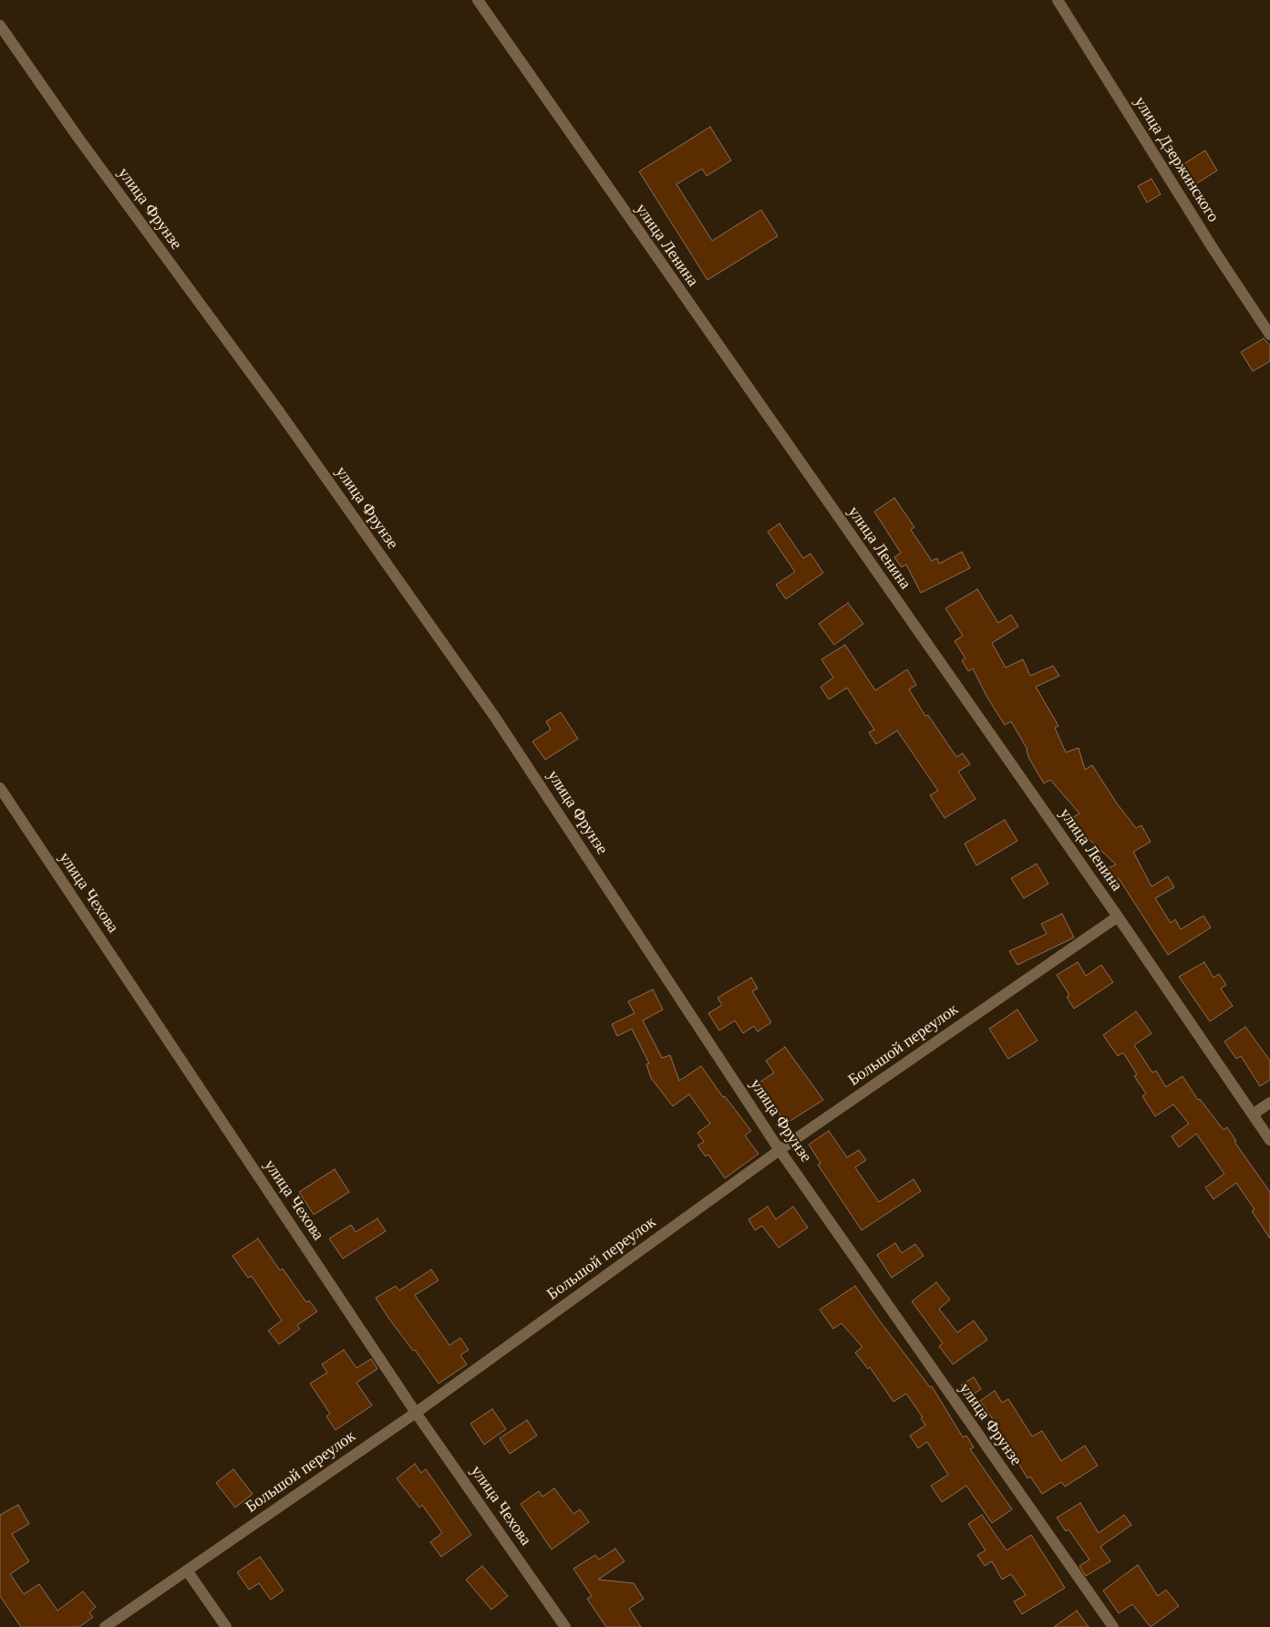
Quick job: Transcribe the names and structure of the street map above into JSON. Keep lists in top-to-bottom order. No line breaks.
{"streets":{"street":["улица Дзержинского","улица Фрунзе","улица Ленина","улица Чехова","Большой переулок"]},"crossings":[["улица Фрунзе","Большой переулок"],["улица Ленина","Большой переулок"],["улица Чехова","Большой переулок"]]}
